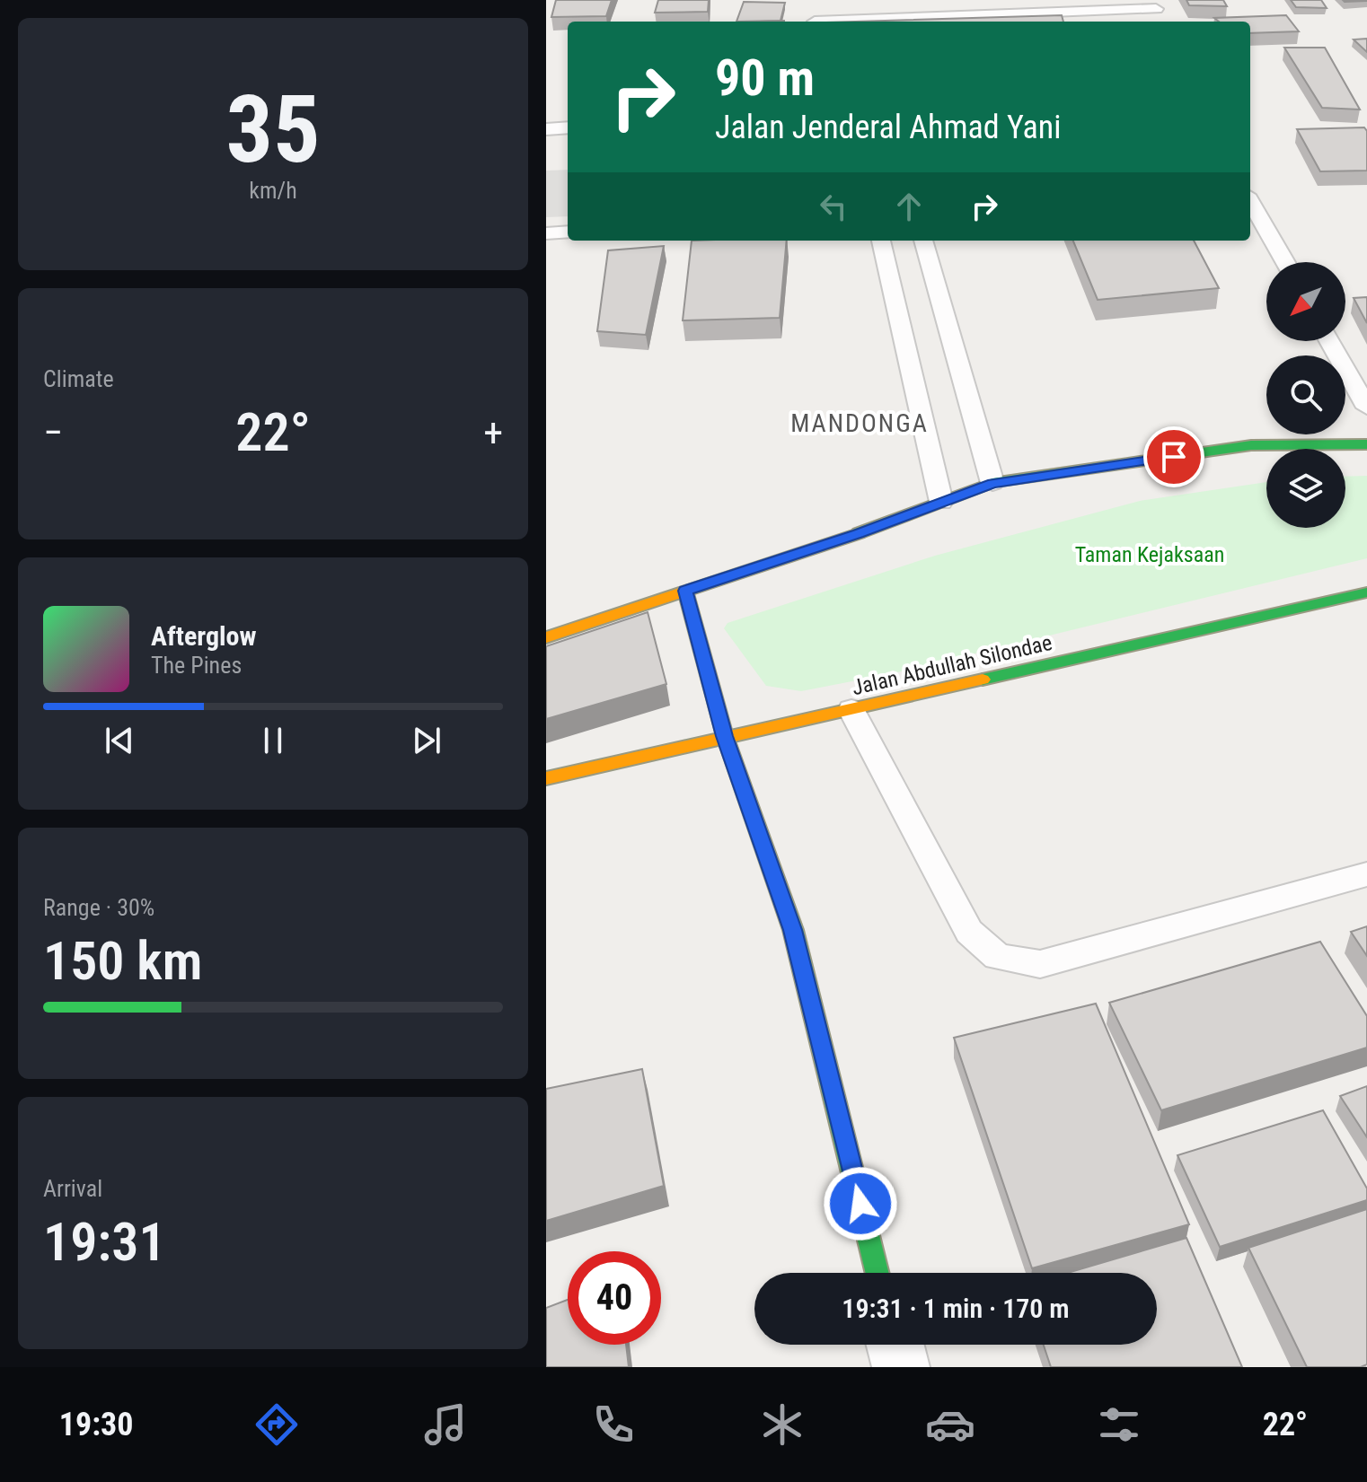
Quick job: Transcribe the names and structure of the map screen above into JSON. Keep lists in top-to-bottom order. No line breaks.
{"streets":{"main road":["Jalan Abdullah Silondae"]},"districts":["MANDONGA"],"parks":["Taman Kejaksaan"],"north":"bottom left","page":{"tile":[["35","km/h"],"Climate",["Range · 30%","150 km"],["Arrival","19:31"]],"turn":["90 m","Jalan Jenderal Ahmad Yani"],"heat":["−","22°","+"],"song":["Afterglow","The Pines"],"limit":"40","trip":"19:31 · 1 min · 170 m","tabs":["19:30","22°"]}}
